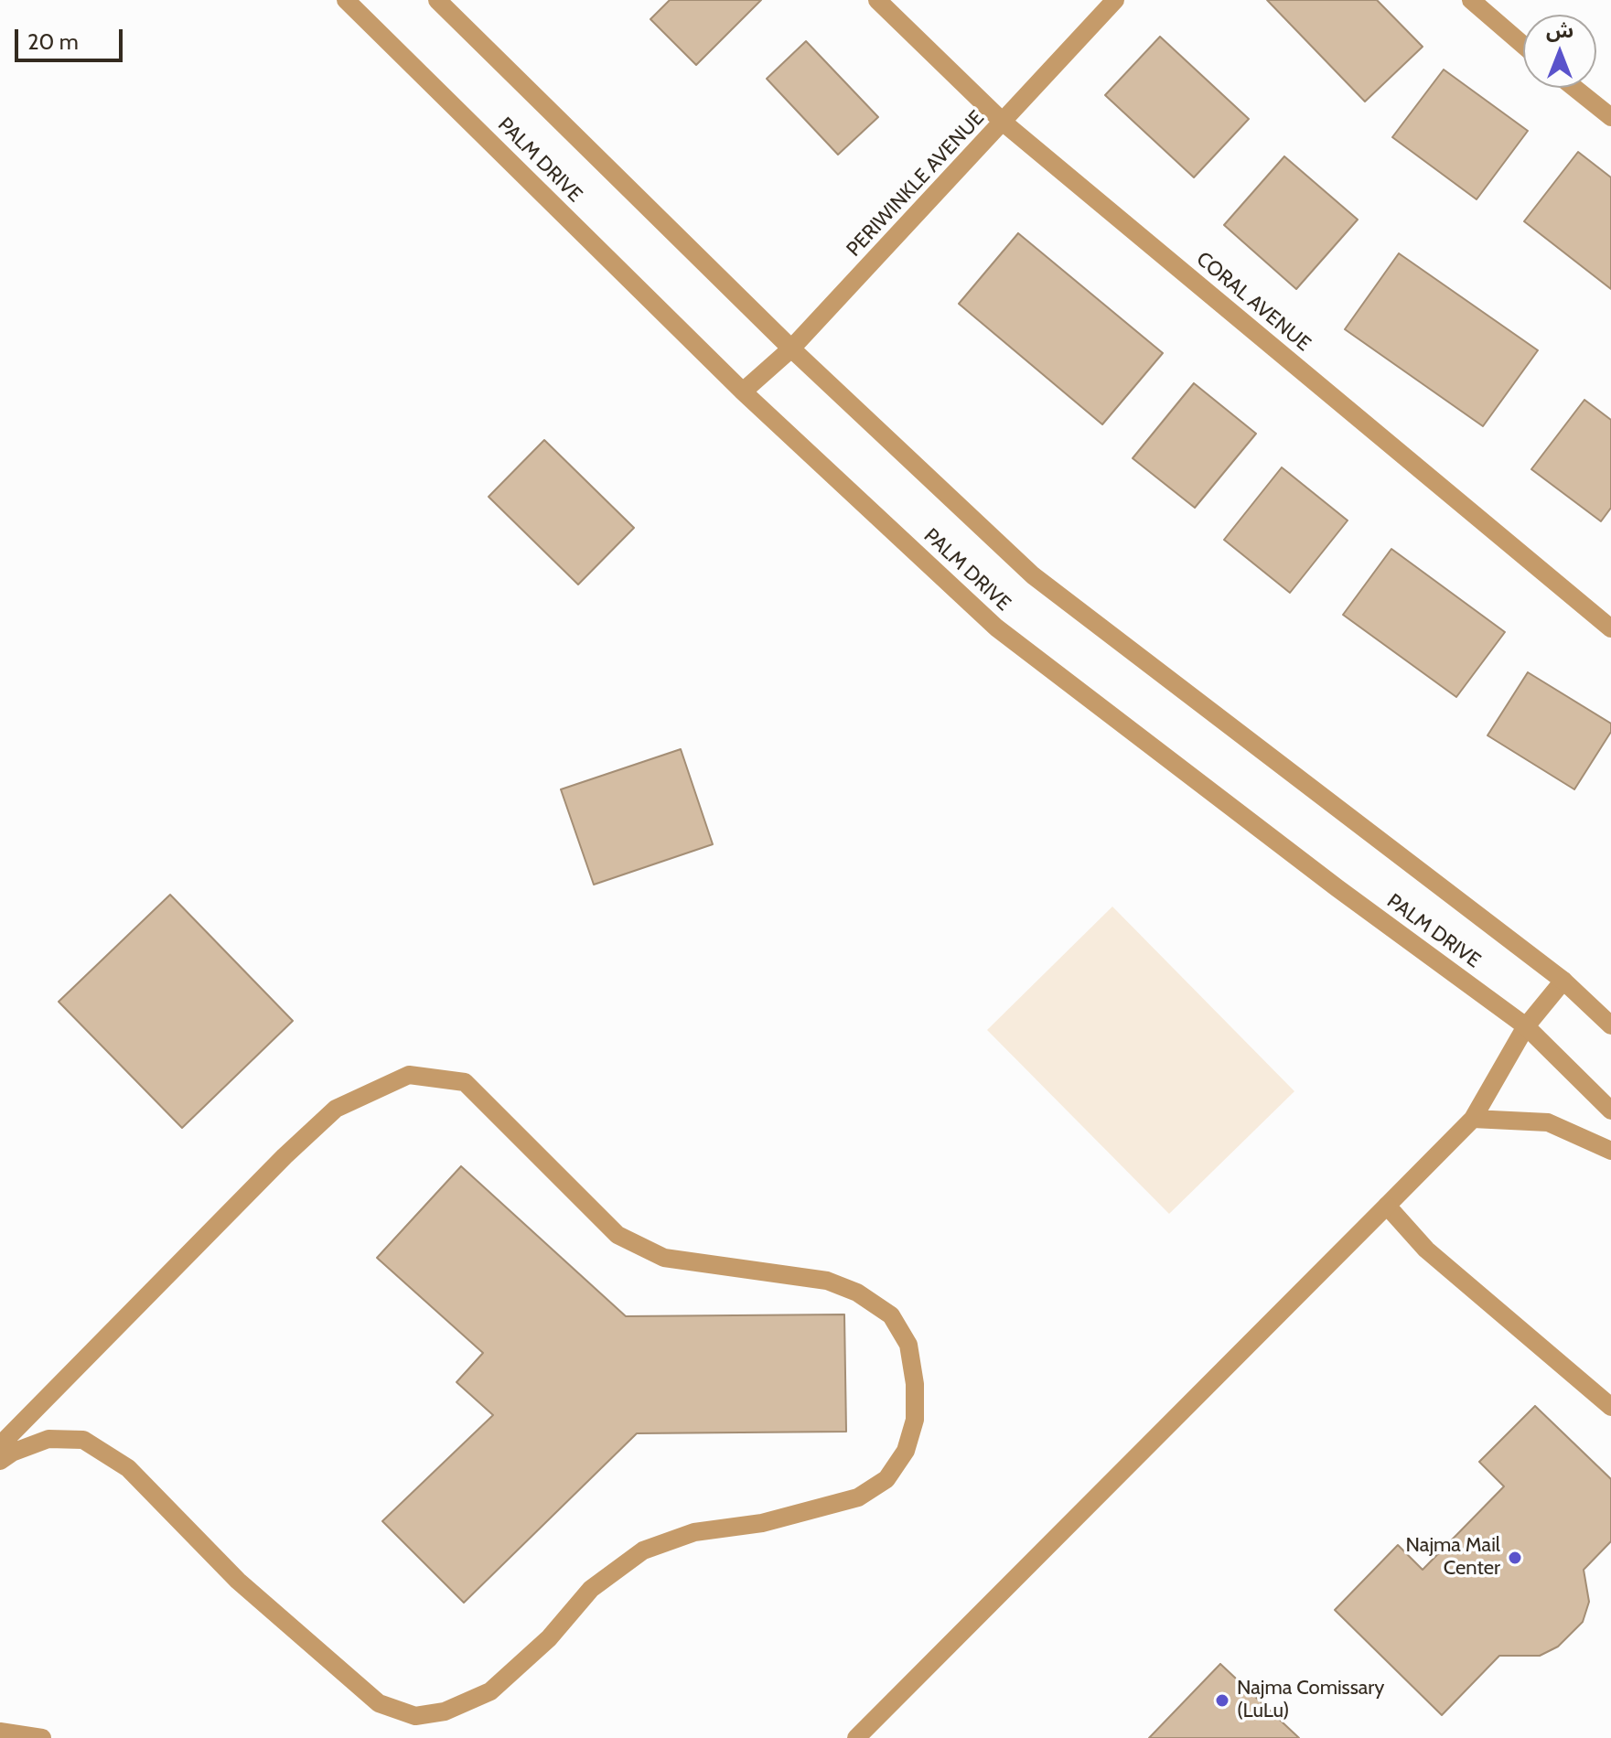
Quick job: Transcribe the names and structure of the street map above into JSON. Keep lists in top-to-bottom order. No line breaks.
{"streets":{"street":["PALM DRIVE","PERIWINKLE AVENUE","CORAL AVENUE"]},"crossings":[["PALM DRIVE","PERIWINKLE AVENUE"],["PERIWINKLE AVENUE","CORAL AVENUE"]],"places":["Najma Mail Center","Najma Comissary (LuLu)"],"scale_bar":"20 m","north":"top"}
